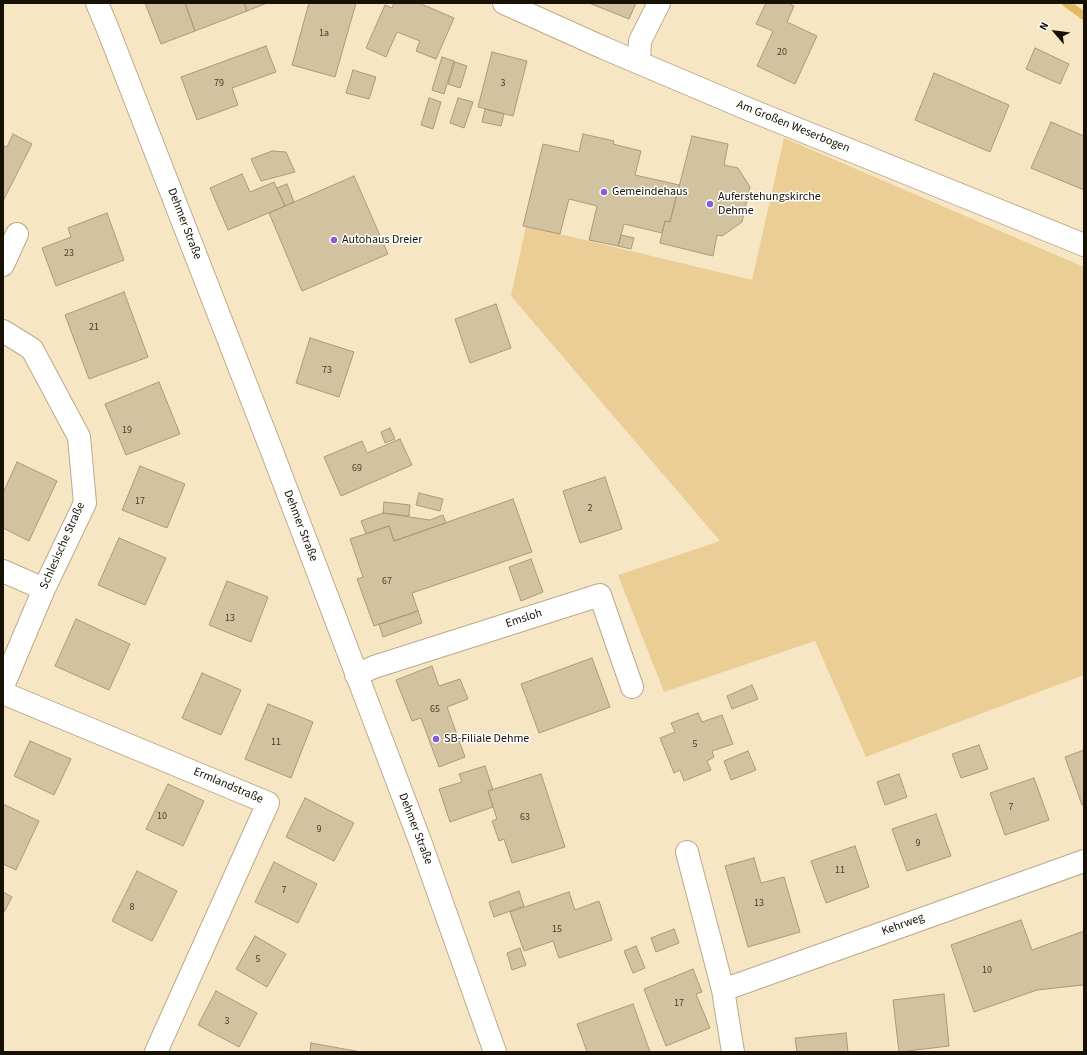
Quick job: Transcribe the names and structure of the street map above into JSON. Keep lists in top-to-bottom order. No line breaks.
{"streets":{"street":["Am Großen Weserbogen","Dehmer Straße","Schlesische Straße","Emsloh","Ermlandstraße","Kehrweg"]},"crossings":[["Dehmer Straße","Emsloh"]],"places":["Gemeindehaus","Auferstehungskirche Dehme","Autohaus Dreier","SB-Filiale Dehme"],"house_numbers":["1a","20","79","3","23","21","73","19","69","17","2","67","13","65","11","5","7","10","63","9","9","11","7","13","8","15","5","10","17","3"],"north":"top left"}
